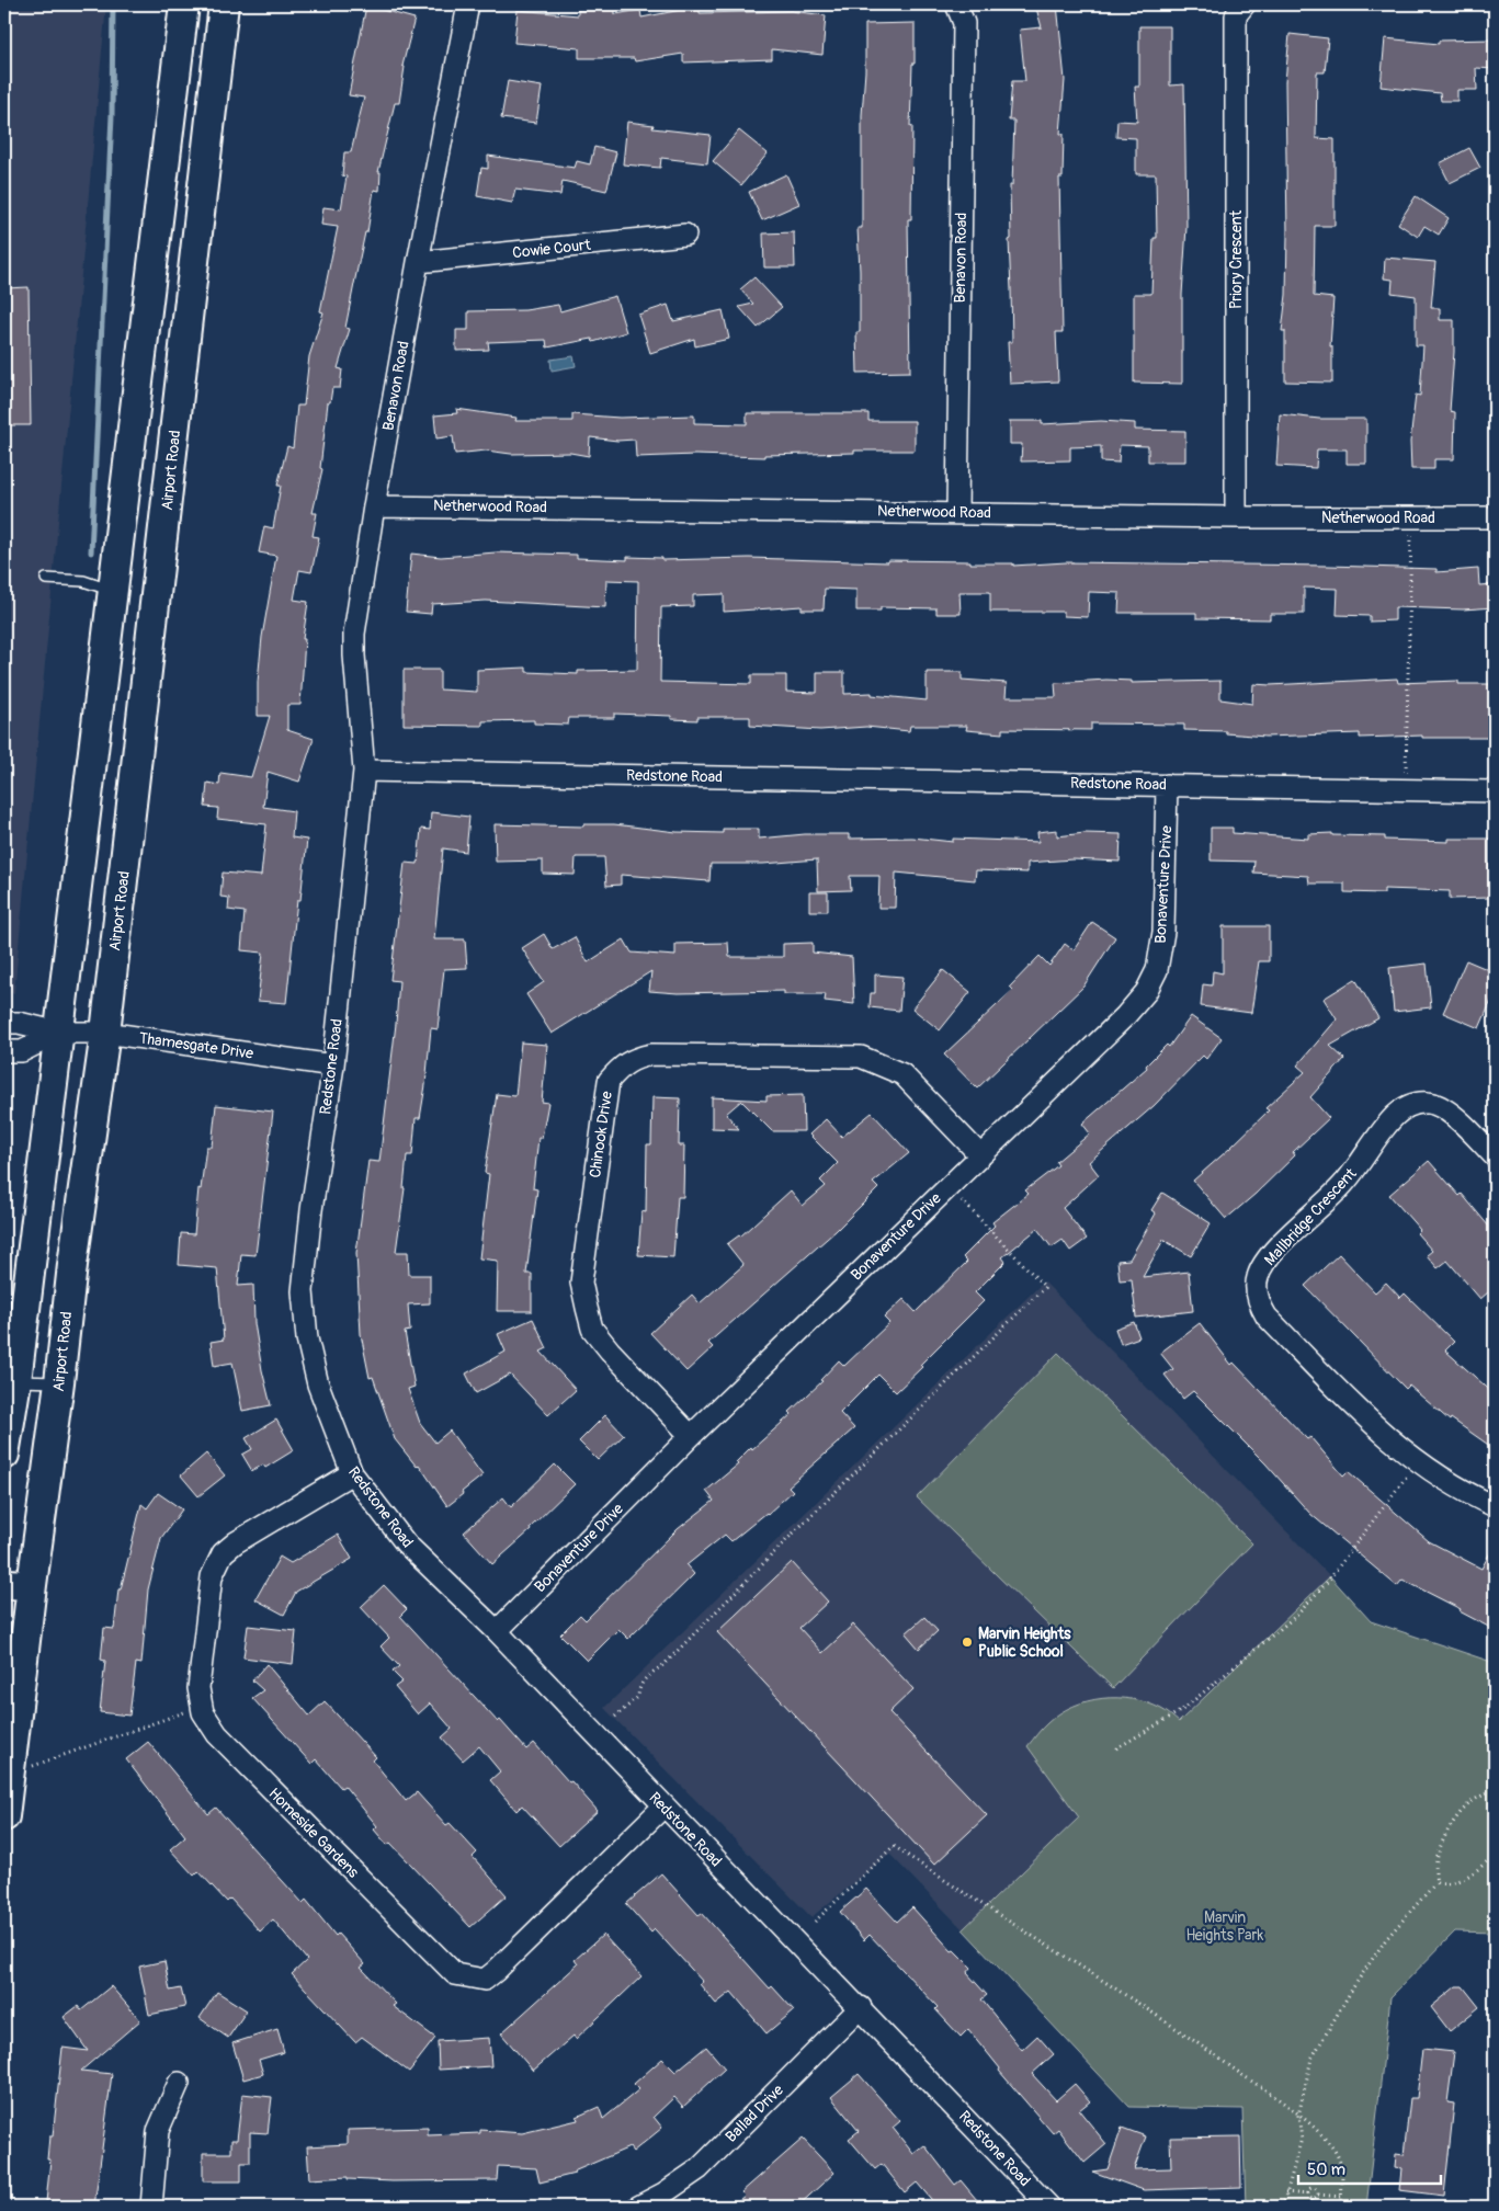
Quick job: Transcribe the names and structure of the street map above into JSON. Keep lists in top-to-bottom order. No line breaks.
{"streets":{"main road":["Airport Road"],"street":["Cowie Court","Benavon Road","Priory Crescent","Netherwood Road","Redstone Road","Bonaventure Drive","Thamesgate Drive","Chinook Drive","Mallbridge Crescent","Homeside Gardens","Ballad Drive"]},"crossings":[["Cowie Court","Benavon Road"],["Benavon Road","Netherwood Road"],["Benavon Road","Redstone Road"],["Priory Crescent","Netherwood Road"],["Airport Road","Thamesgate Drive"],["Redstone Road","Bonaventure Drive"],["Redstone Road","Thamesgate Drive"],["Redstone Road","Homeside Gardens"],["Redstone Road","Ballad Drive"],["Bonaventure Drive","Chinook Drive"]],"parks":["Marvin Heights Park"],"places":["Marvin Heights Public School"],"scale_bar":"50 m"}
